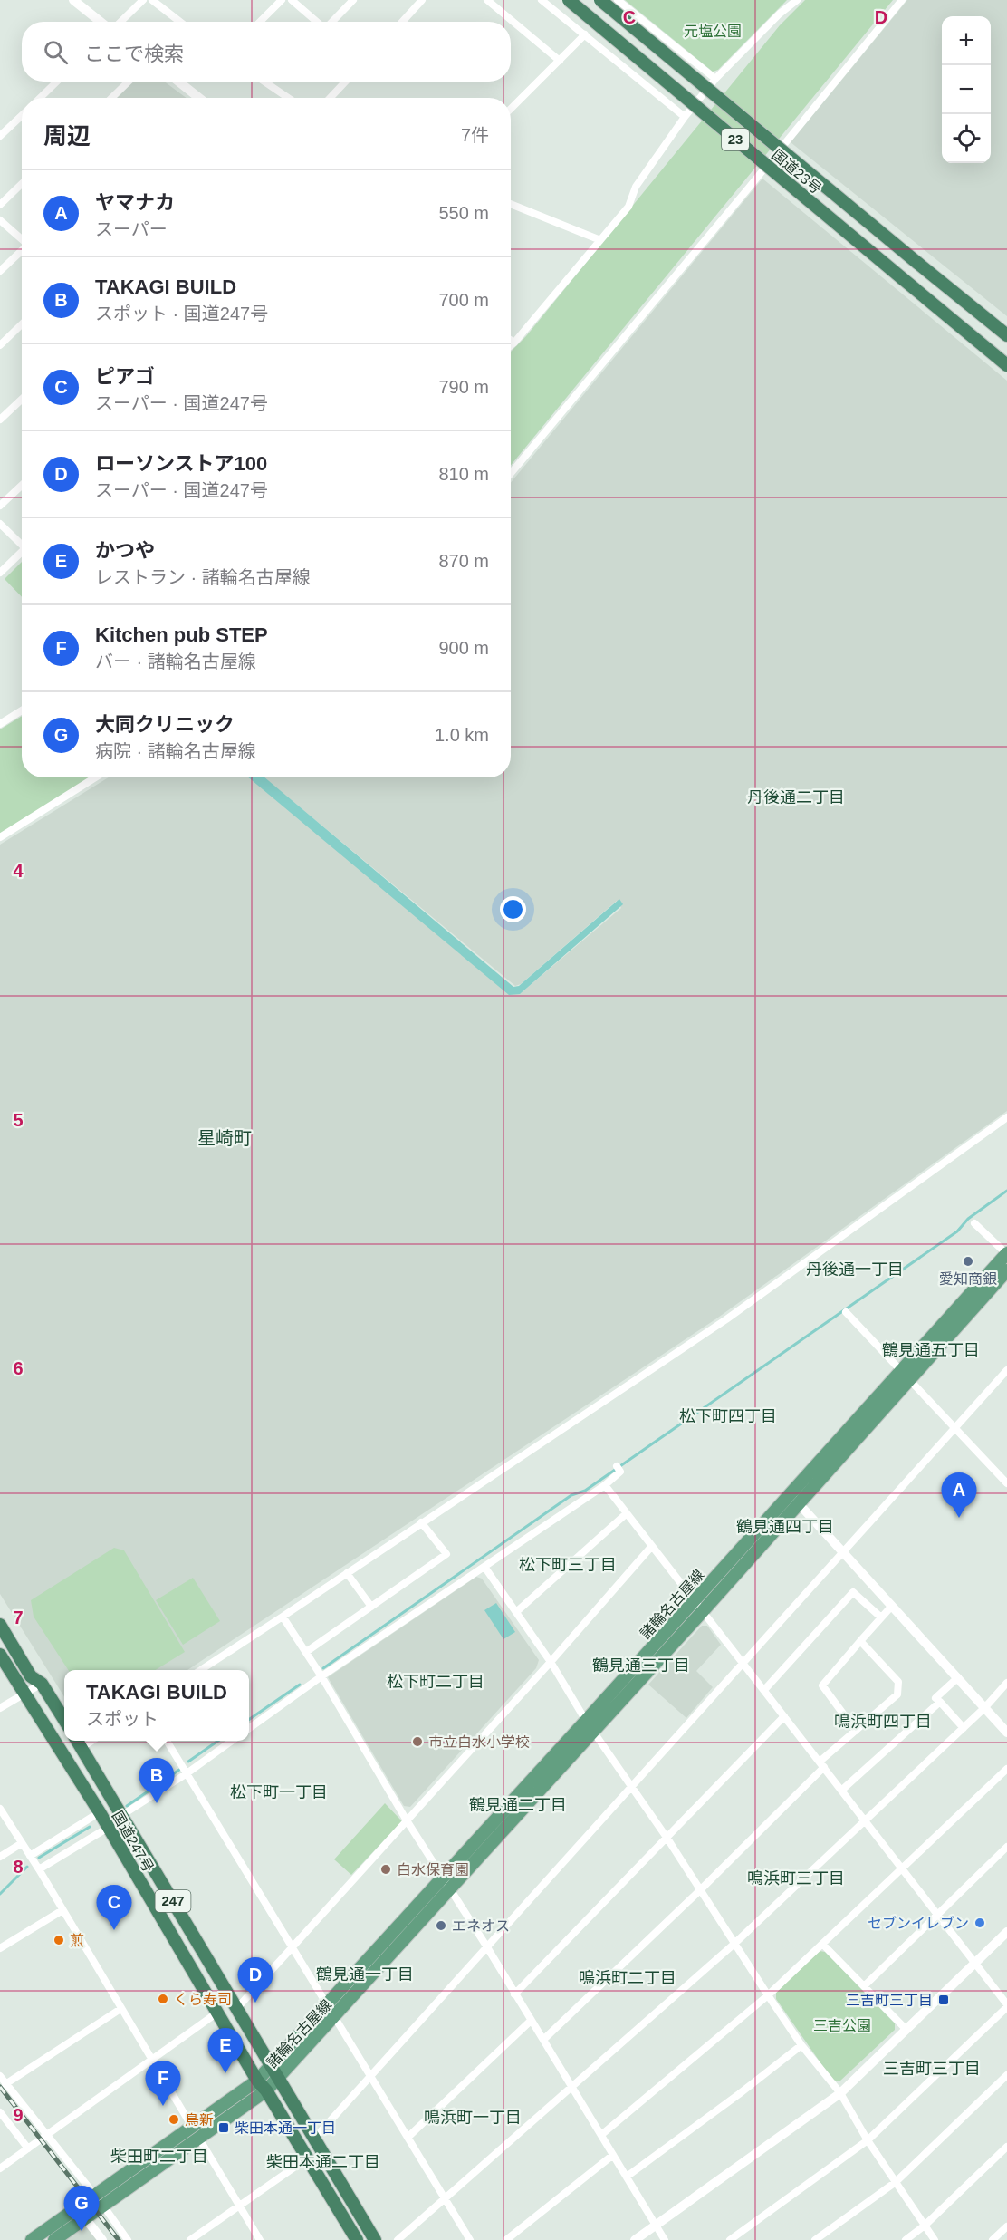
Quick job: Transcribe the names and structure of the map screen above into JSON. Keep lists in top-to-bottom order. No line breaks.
{"streets":{"highway":["23","国道23号","国道247号","247"],"main road":["諸輪名古屋線"]},"crossings":[["諸輪名古屋線","国道247号"]],"districts":["丹後通二丁目","星崎町","丹後通一丁目","鶴見通五丁目","松下町四丁目","鶴見通四丁目","松下町三丁目","鶴見通三丁目","松下町二丁目","鳴浜町四丁目","松下町一丁目","鶴見通二丁目","鳴浜町三丁目","鶴見通一丁目","鳴浜町二丁目","三吉町三丁目","鳴浜町一丁目","柴田町二丁目","柴田本通二丁目"],"parks":["元塩公園","三吉公園"],"places":{"other":["愛知商銀","市立白水小学校","白水保育園","セブンイレブン","エネオス","煎","くら寿司","鳥新"],"transit":["三吉町三丁目","柴田本通一丁目"]},"page":{"map_buttons":["+","−"],"search":"ここで検索","heading":["周辺","7件"],"list":[{"mark":"A","name":"ヤマナカ","note":"スーパー","value":"550 m"},{"mark":"B","name":"TAKAGI BUILD","note":"スポット · 国道247号","value":"700 m"},{"mark":"C","name":"ピアゴ","note":"スーパー · 国道247号","value":"790 m"},{"mark":"D","name":"ローソンストア100","note":"スーパー · 国道247号","value":"810 m"},{"mark":"E","name":"かつや","note":"レストラン · 諸輪名古屋線","value":"870 m"},{"mark":"F","name":"Kitchen pub STEP","note":"バー · 諸輪名古屋線","value":"900 m"},{"mark":"G","name":"大同クリニック","note":"病院 · 諸輪名古屋線","value":"1.0 km"}],"pins":["A","B","C","D","E","F","G"],"popup":["TAKAGI BUILD","スポット"]},"grid":{"columns":["C","D"],"rows":["4","5","6","7","8","9"]}}
